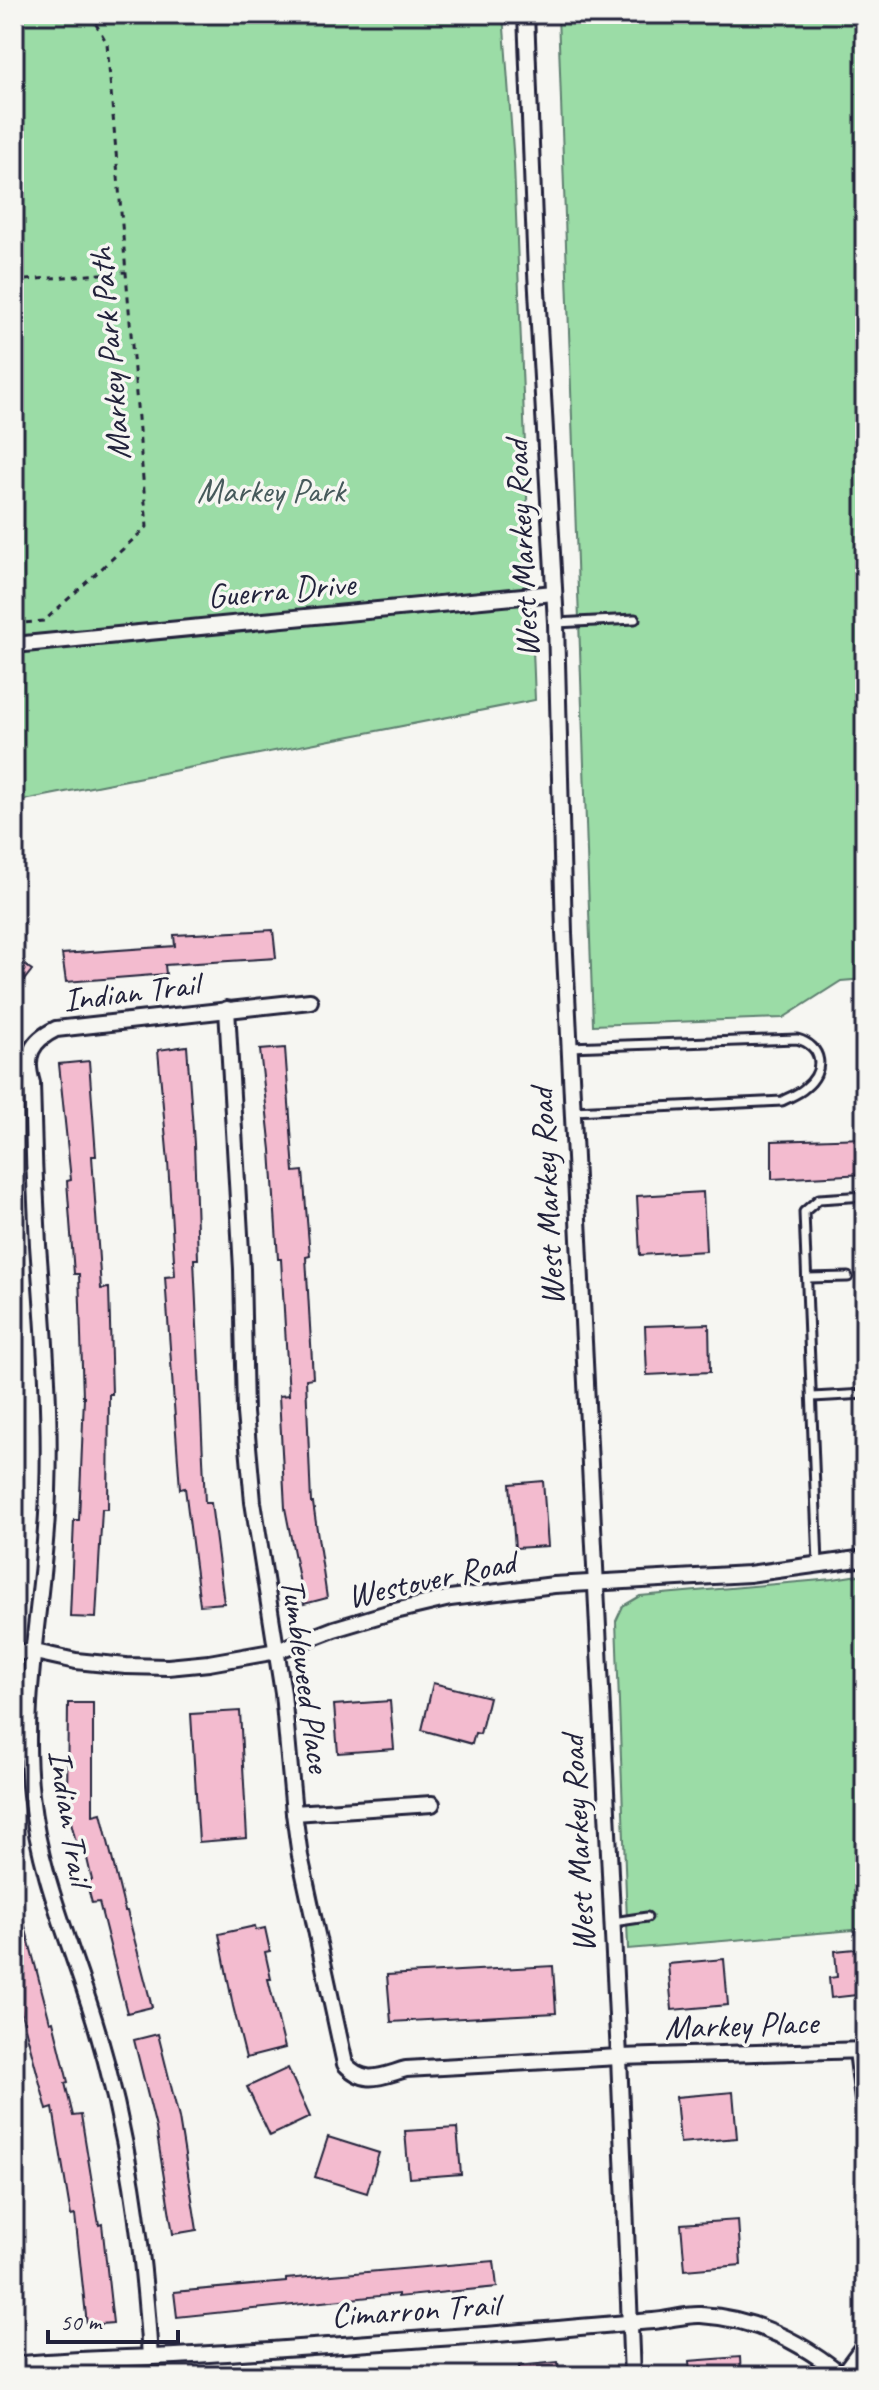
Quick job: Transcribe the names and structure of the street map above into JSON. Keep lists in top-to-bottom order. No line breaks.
{"streets":{"street":["West Markey Road","Guerra Drive","Indian Trail","Westover Road","Tumbleweed Place","Markey Place","Cimarron Trail"],"path":["Markey Park Path"]},"crossings":[["West Markey Road","Guerra Drive"],["West Markey Road","Westover Road"],["West Markey Road","Tumbleweed Place"],["West Markey Road","Markey Place"],["West Markey Road","Cimarron Trail"],["Indian Trail","Westover Road"],["Indian Trail","Tumbleweed Place"],["Indian Trail","Cimarron Trail"],["Westover Road","Tumbleweed Place"],["Tumbleweed Place","Markey Place"]],"parks":["Markey Park"],"scale_bar":"50 m"}
